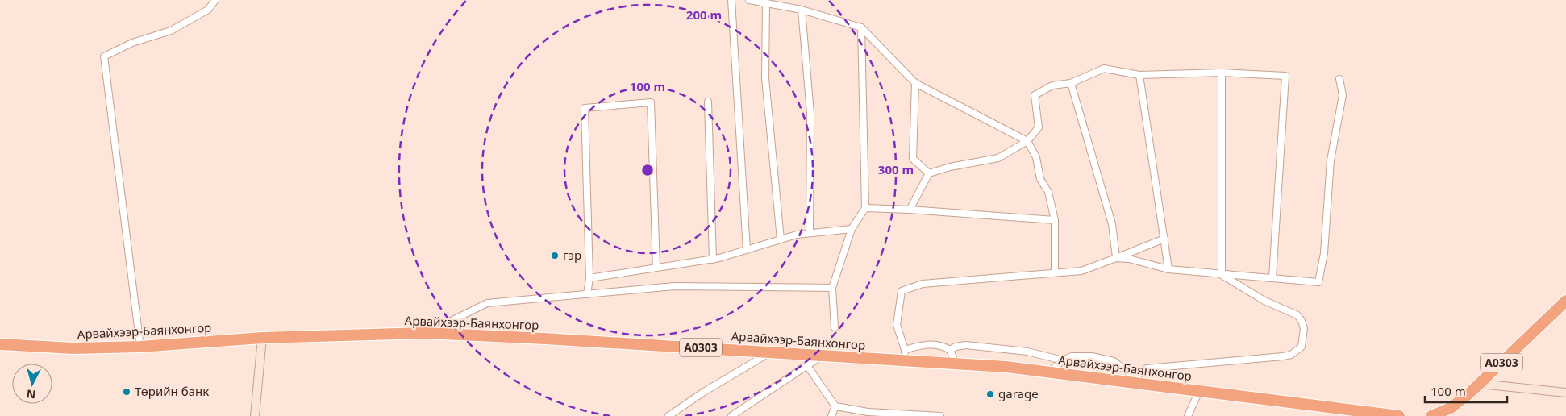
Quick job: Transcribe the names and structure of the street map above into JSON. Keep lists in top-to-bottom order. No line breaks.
{"streets":{"highway":["Арвайхээр-Баянхонгор","A0303"]},"places":["гэр","Төрийн банк","garage"],"scale_bar":"100 m","north":"bottom","rings":["200 m","100 m","300 m"]}
